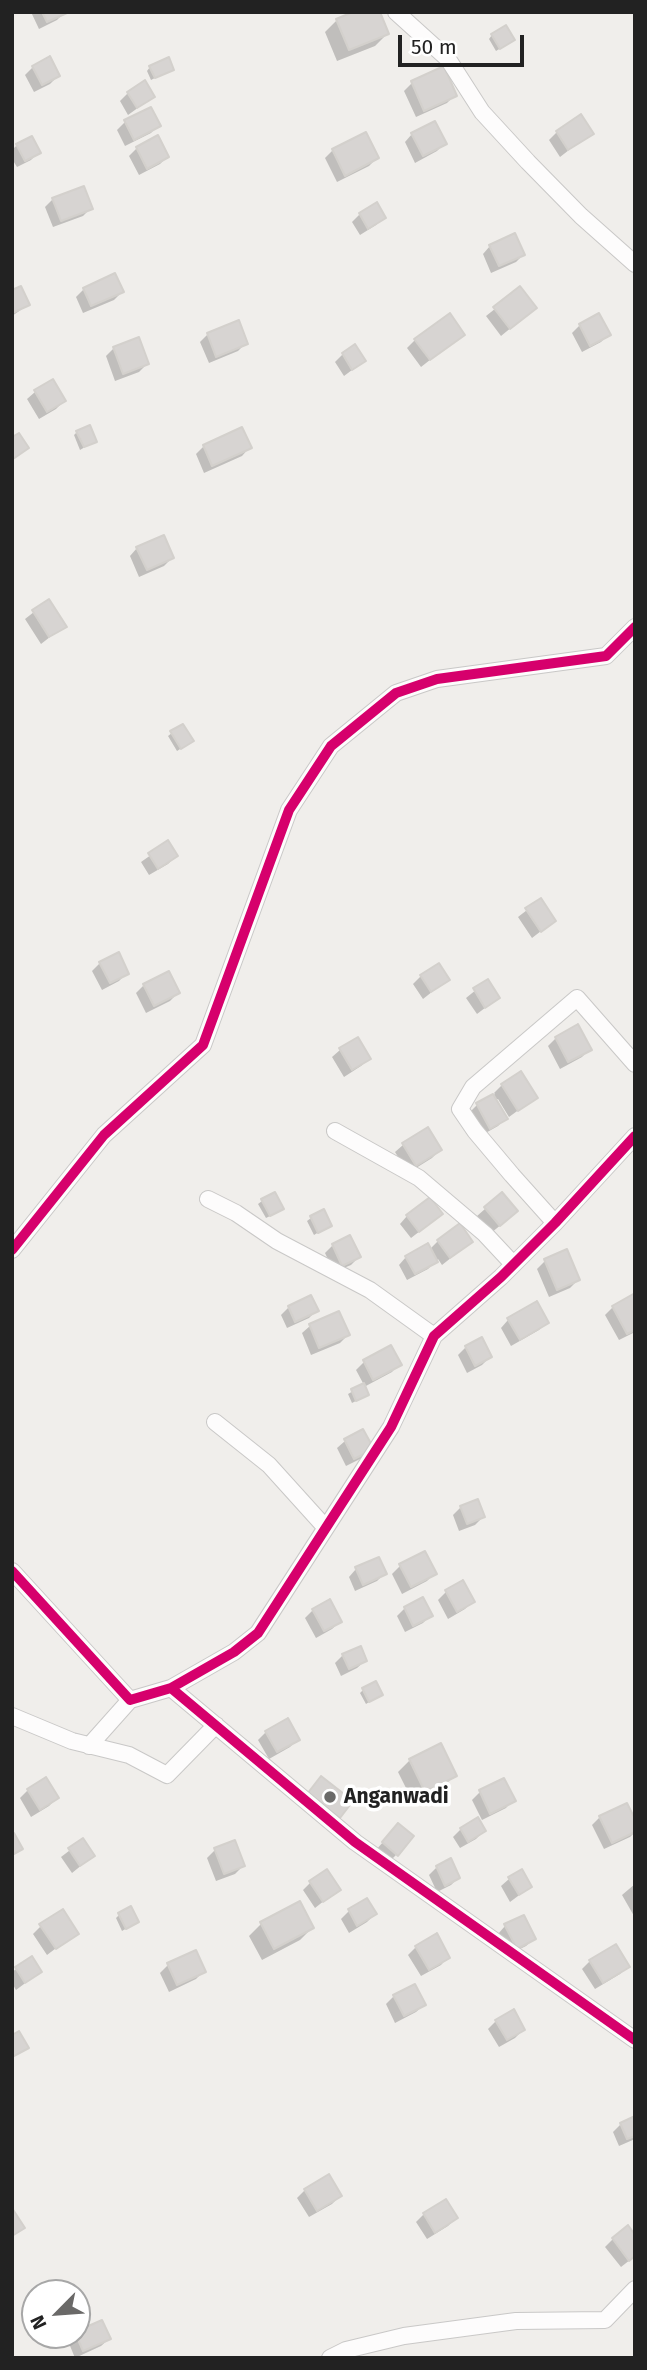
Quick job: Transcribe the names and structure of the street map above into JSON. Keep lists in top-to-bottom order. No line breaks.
{"places":["Anganwadi"],"scale_bar":"50 m","north":"bottom left"}
